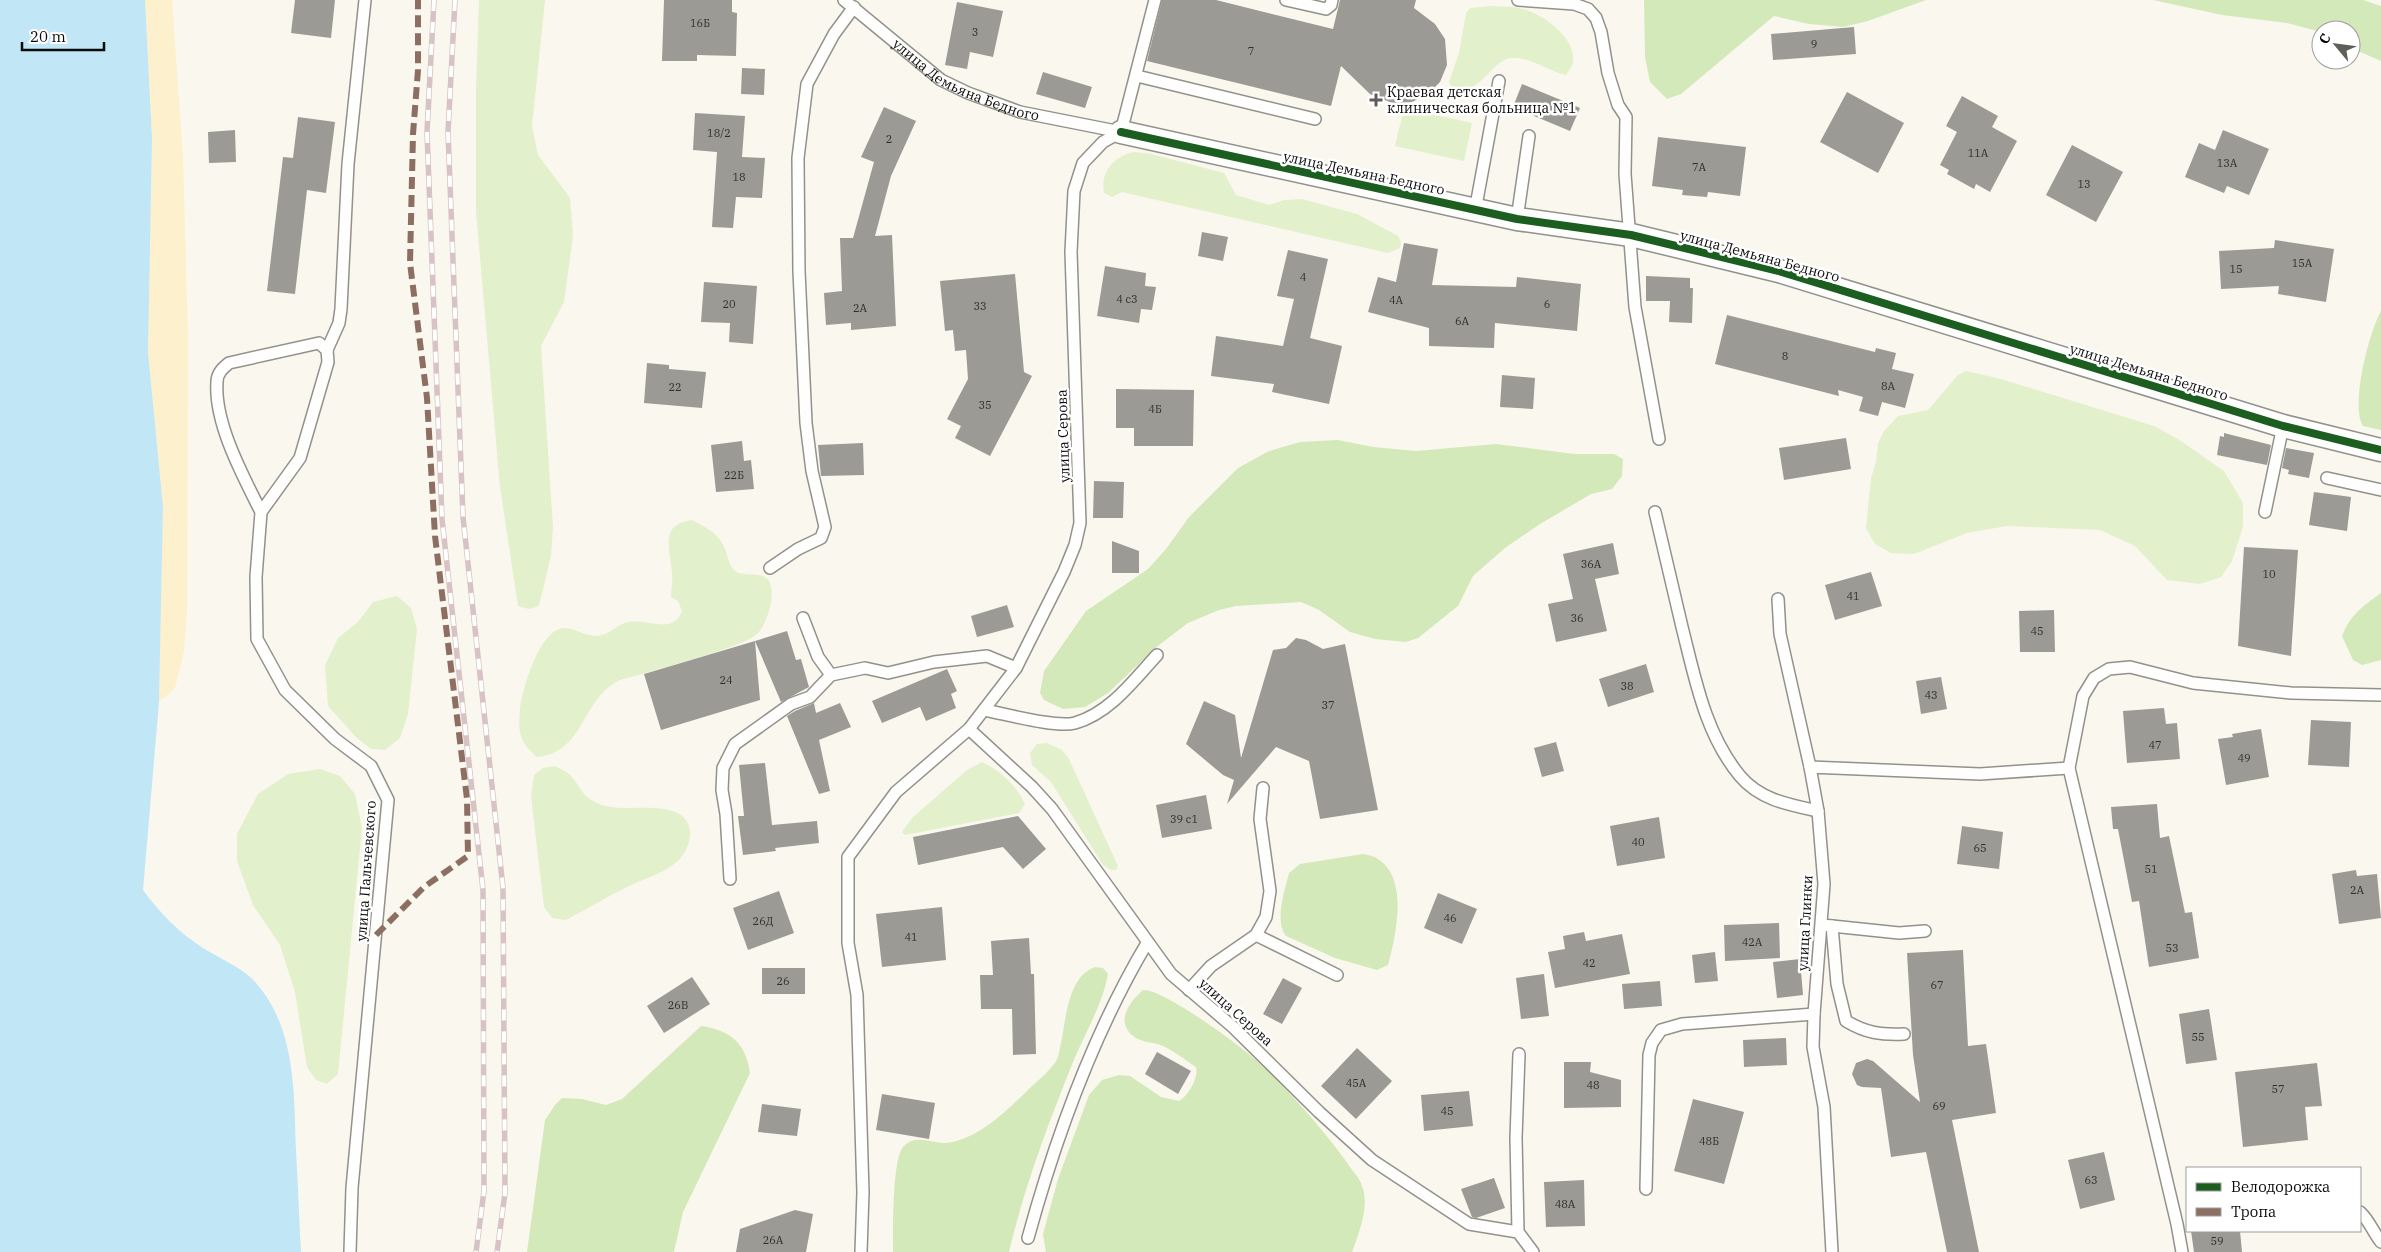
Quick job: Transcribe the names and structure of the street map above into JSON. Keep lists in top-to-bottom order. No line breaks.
{"streets":{"street":["улица Демьяна Бедного"],"lane":["улица Серова","улица Пальчевского","улица Глинки"]},"crossings":[["улица Демьяна Бедного","улица Серова"]],"places":{"health":["Краевая детская клиническая больница №1"]},"house_numbers":["16Б","3","9","7","18/2","2","11А","13А","7А","18","13","15А","15","4","4 с3","4А","20","6","33","2А","6А","8","8А","22","35","4Б","22Б","36А","10","41","36","45","24","38","43","37","47","49","39 с1","40","65","51","2А","46","26Д","41","42А","53","42","26","67","26В","55","45А","48","57","69","45","48Б","63","48А","26А","59"],"legend":["Велодорожка","Тропа"],"scale_bar":"20 m","north":"top left"}
